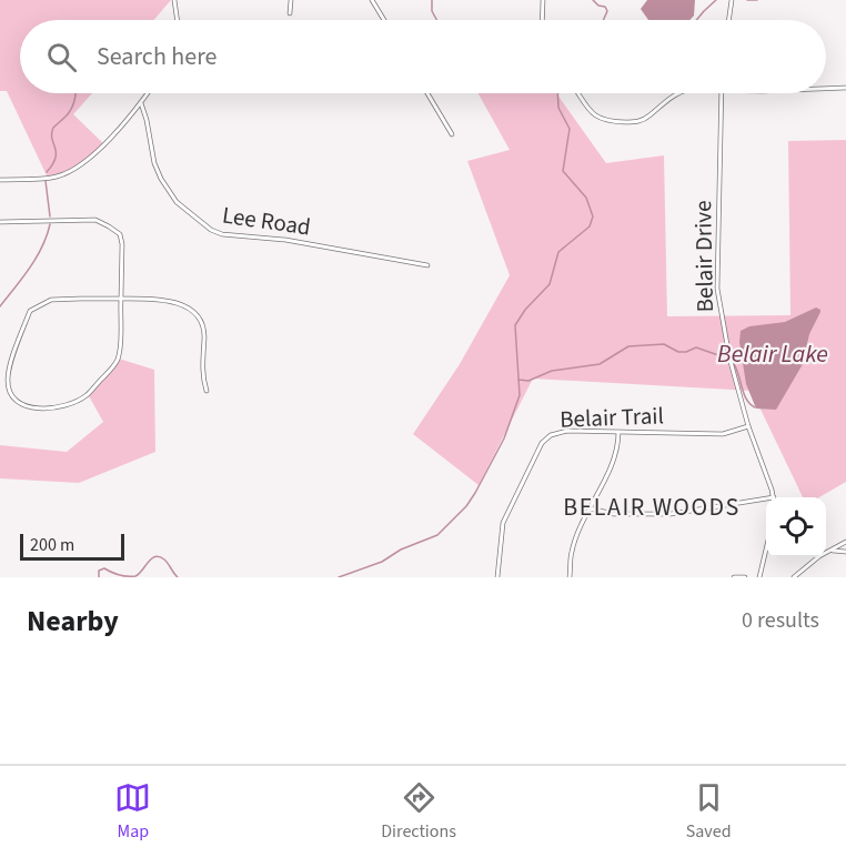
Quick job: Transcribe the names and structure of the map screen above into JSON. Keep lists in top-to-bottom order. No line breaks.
{"streets":{"street":["Lee Road","Belair Drive","Belair Trail"]},"crossings":[["Belair Drive","Belair Trail"]],"districts":["BELAIR WOODS"],"water":["Belair Lake"],"scale_bar":"200 m","page":{"search":"Search here","scale":"200 m","heading":["Nearby","0 results"],"nav":["Map","Directions","Saved"]}}
